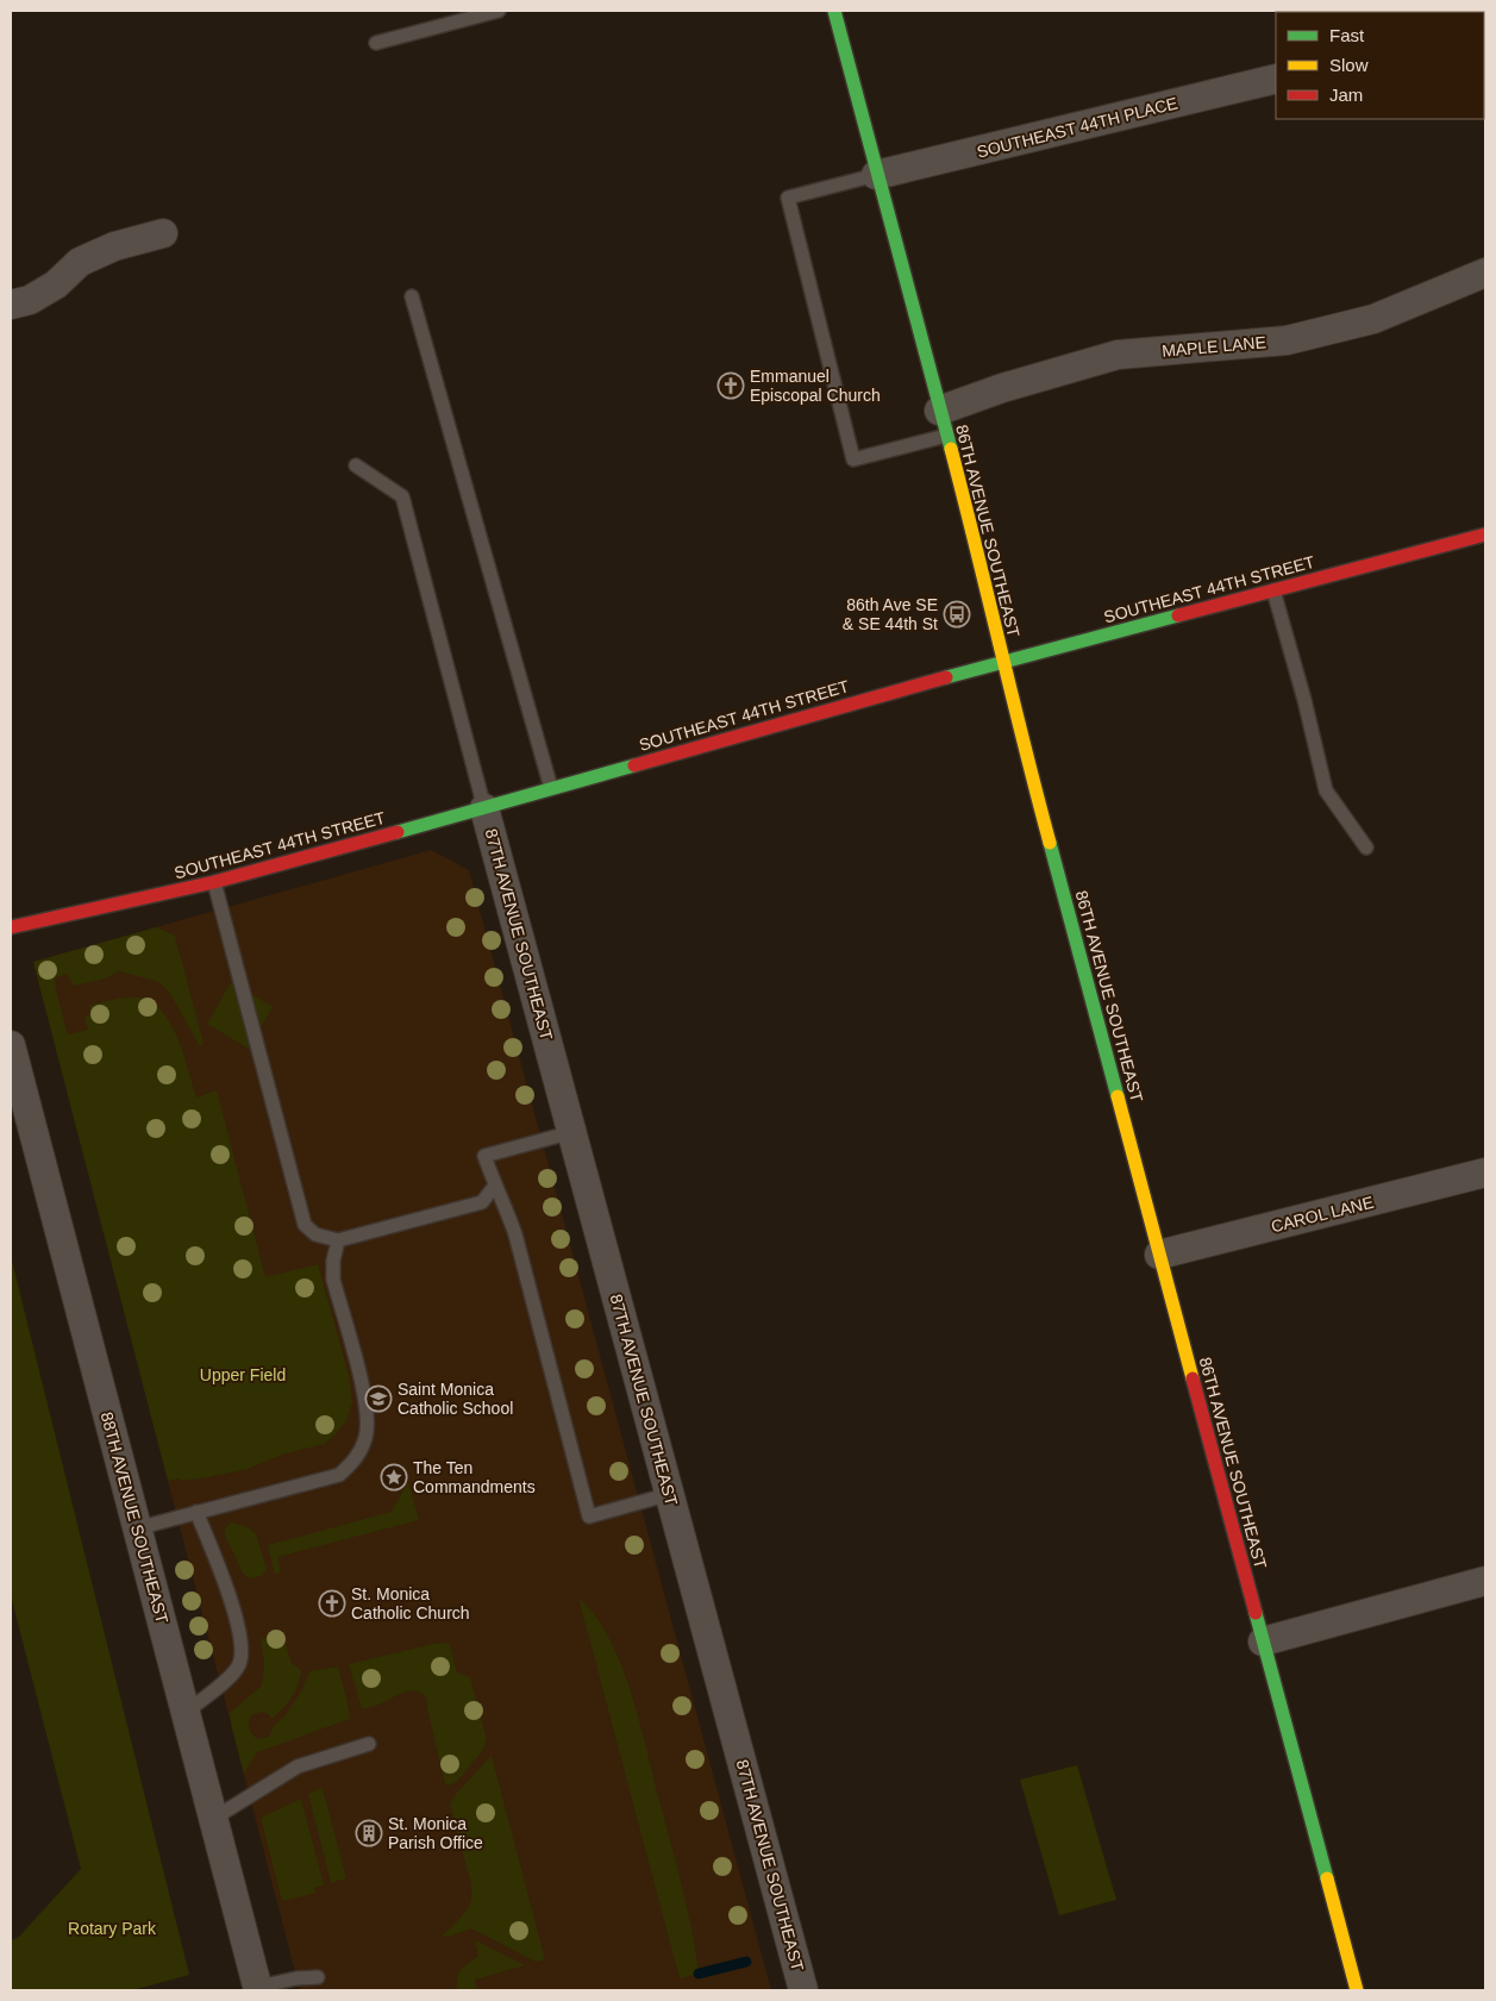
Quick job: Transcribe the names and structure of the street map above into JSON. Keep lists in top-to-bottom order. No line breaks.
{"streets":{"street":["SOUTHEAST 44TH PLACE","MAPLE LANE","86TH AVENUE SOUTHEAST","SOUTHEAST 44TH STREET","87TH AVENUE SOUTHEAST","CAROL LANE","88TH AVENUE SOUTHEAST"]},"crossings":[["SOUTHEAST 44TH PLACE","86TH AVENUE SOUTHEAST"],["MAPLE LANE","86TH AVENUE SOUTHEAST"],["86TH AVENUE SOUTHEAST","SOUTHEAST 44TH STREET"],["86TH AVENUE SOUTHEAST","CAROL LANE"],["SOUTHEAST 44TH STREET","87TH AVENUE SOUTHEAST"]],"parks":["Upper Field","Rotary Park"],"places":{"church":["Emmanuel Episcopal Church","St. Monica Catholic Church"],"bus stop":["86th Ave SE & SE 44th St"],"school or university":["Saint Monica Catholic School"],"place":["The Ten Commandments"],"building":["St. Monica Parish Office"]},"legend":["Fast","Slow","Jam"]}
